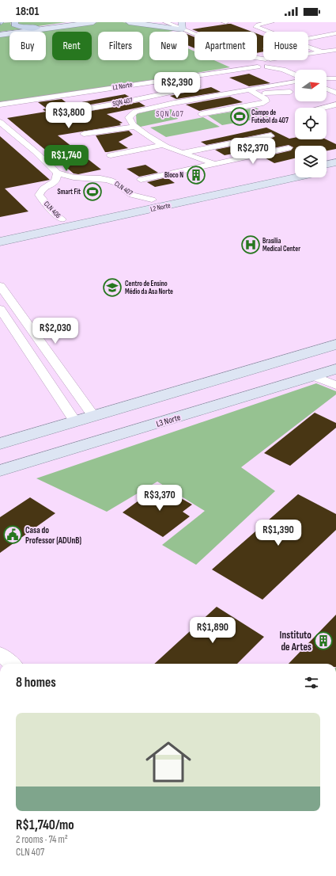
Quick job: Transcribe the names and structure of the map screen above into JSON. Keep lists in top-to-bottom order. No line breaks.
{"streets":{"main road":["L2 Norte","L3 Norte"],"street":["L1 Norte","SQN 407","CLN 407","CLN 406"]},"crossings":[["CLN 407","L2 Norte"],["L2 Norte","CLN 406"]],"districts":["SQN 407"],"places":{"sports":["Campo de Futebol da 407","Smart Fit"],"building":["Bloco N","Instituto de Artes"],"hospital":["Brasília Medical Center"],"school or university":["Centro de Ensino Médio da Asa Norte"],"public building":["Casa do Professor (ADUnB)"]},"north":"right","page":{"status":"18:01","chip":["Buy","Rent","Filters","New","Apartment","House"],"price":["R$2,390","R$3,800","R$2,370","R$1,740","R$2,030","R$3,370","R$1,390","R$1,890"],"heading":"8 homes","list":[{"name":"R$1,740/mo","note":"2 rooms · 74 m² · CLN 407"}]}}
